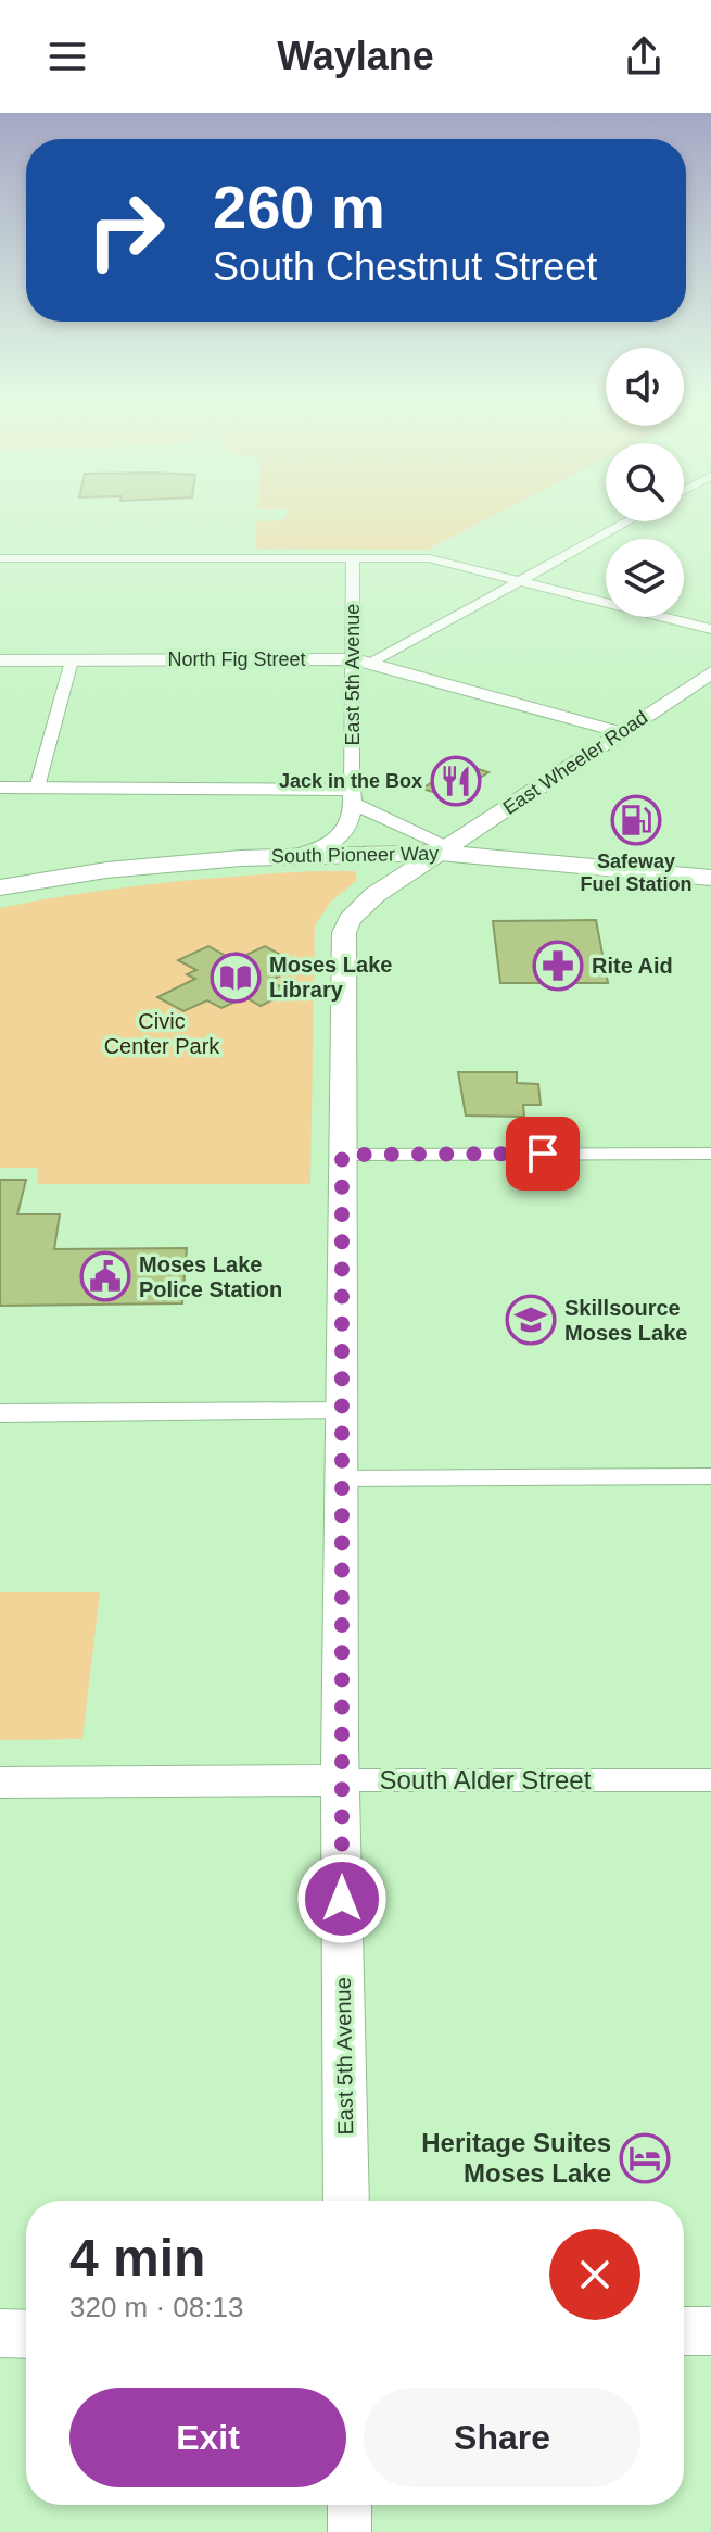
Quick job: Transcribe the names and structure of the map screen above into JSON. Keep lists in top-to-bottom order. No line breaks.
{"streets":{"main road":["East 5th Avenue","East Wheeler Road","South Pioneer Way","South Alder Street"],"street":["North Fig Street"]},"crossings":[["North Fig Street","East 5th Avenue"],["North Fig Street","East Wheeler Road"],["East 5th Avenue","East Wheeler Road"],["East 5th Avenue","South Pioneer Way"],["East 5th Avenue","South Alder Street"],["East Wheeler Road","South Pioneer Way"]],"parks":["Civic Center Park"],"places":{"restaurant":["Jack in the Box"],"fuel station":["Safeway Fuel Station"],"pharmacy":["Rite Aid"],"library":["Moses Lake Library"],"public building":["Moses Lake Police Station"],"school or university":["Skillsource Moses Lake"],"hotel":["Heritage Suites Moses Lake"]},"page":{"header":"Waylane","turn":["260 m","South Chestnut Street"],"heading":["4 min","320 m · 08:13"],"buttons":["Exit","Share"]}}
